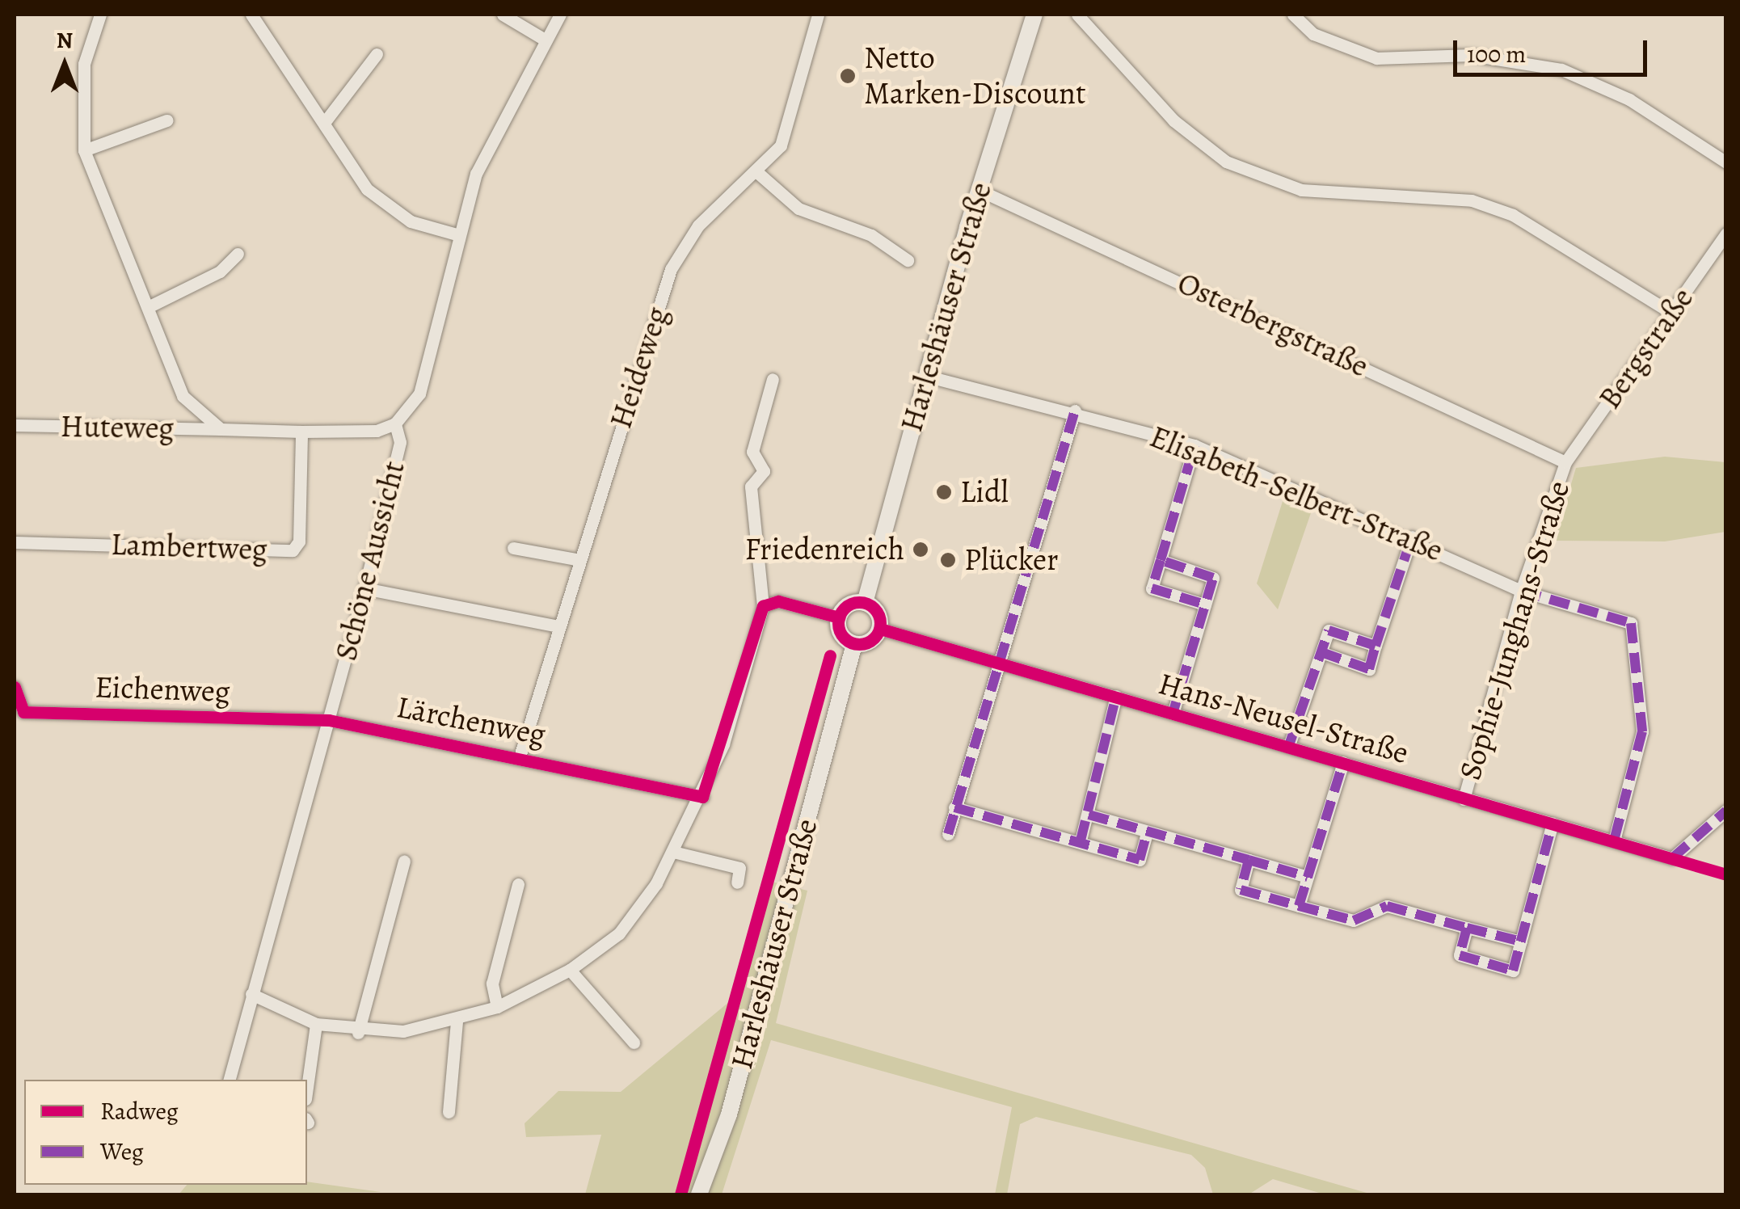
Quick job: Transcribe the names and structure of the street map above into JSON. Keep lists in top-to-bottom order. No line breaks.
{"streets":{"main road":["Harleshäuser Straße"],"street":["Osterbergstraße","Bergstraße","Heideweg","Huteweg","Elisabeth-Selbert-Straße","Lambertweg","Schöne Aussicht","Sophie-Junghans-Straße","Eichenweg","Hans-Neusel-Straße","Lärchenweg"]},"crossings":[["Harleshäuser Straße","Osterbergstraße"],["Harleshäuser Straße","Elisabeth-Selbert-Straße"],["Harleshäuser Straße","Hans-Neusel-Straße"],["Osterbergstraße","Bergstraße"],["Osterbergstraße","Sophie-Junghans-Straße"],["Bergstraße","Sophie-Junghans-Straße"],["Heideweg","Lärchenweg"],["Huteweg","Lambertweg"],["Huteweg","Schöne Aussicht"],["Elisabeth-Selbert-Straße","Sophie-Junghans-Straße"],["Elisabeth-Selbert-Straße","Hans-Neusel-Straße"],["Schöne Aussicht","Eichenweg"],["Schöne Aussicht","Lärchenweg"],["Sophie-Junghans-Straße","Hans-Neusel-Straße"],["Eichenweg","Lärchenweg"]],"places":["Netto Marken-Discount","Lidl","Friedenreich","Plücker"],"legend":["Radweg","Weg"],"scale_bar":"100 m","north":"top"}
